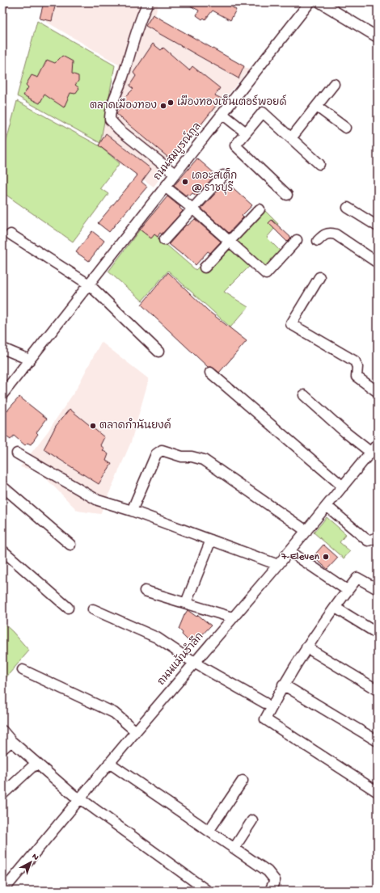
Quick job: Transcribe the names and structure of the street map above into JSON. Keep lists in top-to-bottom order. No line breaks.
{"streets":{"street":["ถนนสมบูรณ์กูล","ถนนแม้นรำลึก"]},"places":["เมืองทองเซ็นเตอร์พอยด์","ตลาดเมืองทอง","เดอะสเต็ก @ ราชบุรี","ตลาดกำนันยงค์","7-Eleven"],"north":"top right"}
